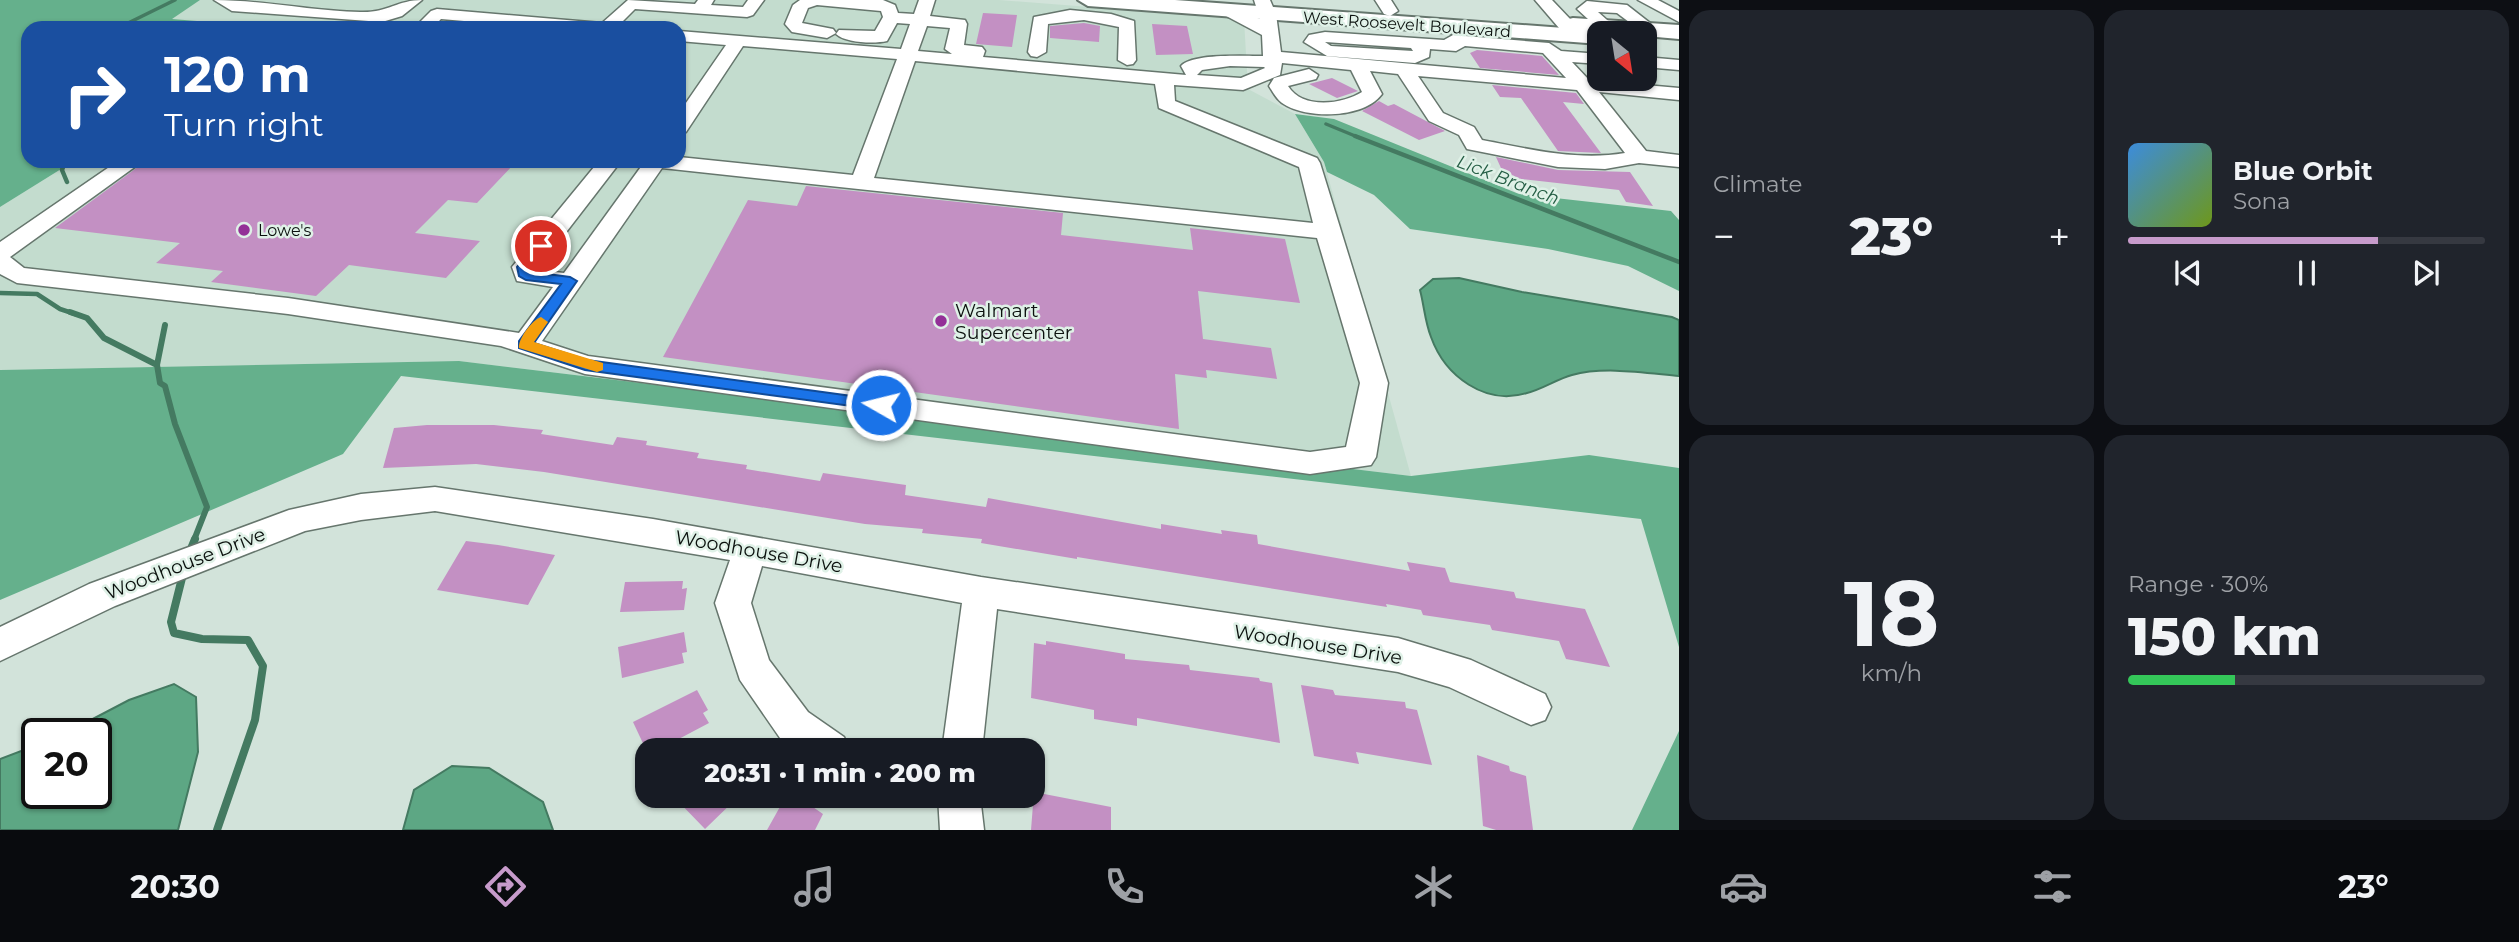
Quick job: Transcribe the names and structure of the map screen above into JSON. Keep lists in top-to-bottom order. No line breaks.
{"streets":{"highway":["West Roosevelt Boulevard"],"street":["Woodhouse Drive"]},"water":["Lick Branch"],"places":["Lowe's","Walmart Supercenter"],"north":"bottom right","page":{"tile":["Climate",["18","km/h"],["Range · 30%","150 km"]],"turn":["120 m","Turn right"],"song":["Blue Orbit","Sona"],"heat":["−","23°","+"],"limit":"20","trip":"20:31 · 1 min · 200 m","tabs":["20:30","23°"]}}
